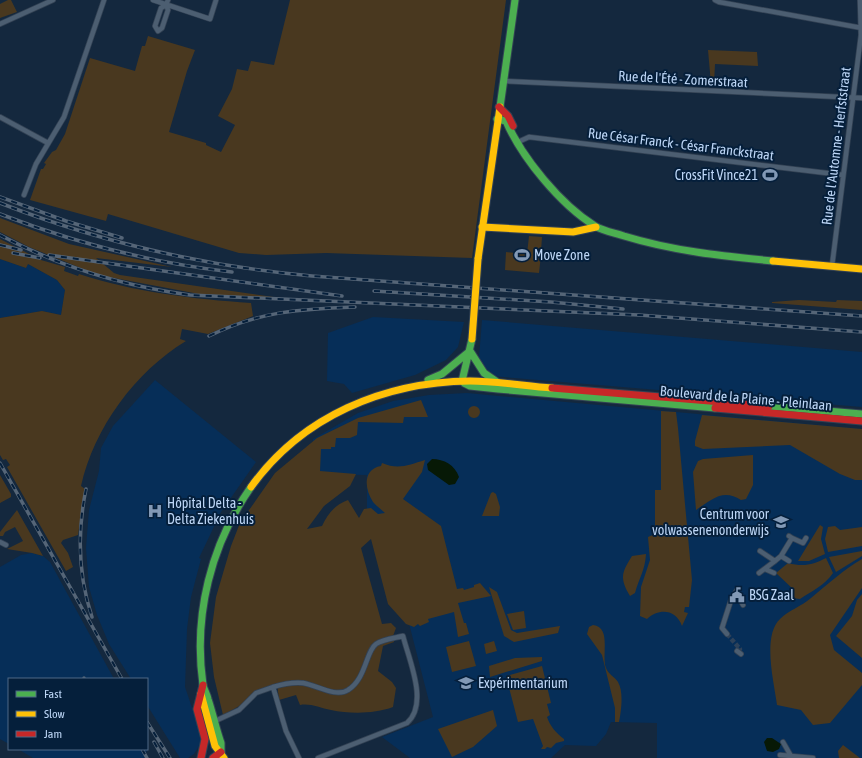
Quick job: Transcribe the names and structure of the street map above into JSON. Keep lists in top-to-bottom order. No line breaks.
{"streets":{"main road":["Boulevard de la Plaine - Pleinlaan"],"street":["Rue de l'Été - Zomerstraat","Rue César Franck - César Franckstraat","Rue de l'Automne - Herfststraat"]},"crossings":[["Rue de l'Été - Zomerstraat","Rue de l'Automne - Herfststraat"],["Rue César Franck - César Franckstraat","Rue de l'Automne - Herfststraat"]],"places":{"sports":["CrossFit Vince21","Move Zone"],"hospital":["Hôpital Delta - Delta Ziekenhuis"],"school or university":["Centrum voor volwassenenonderwijs","Expérimentarium"],"public building":["BSG Zaal"]},"legend":["Fast","Slow","Jam"]}
